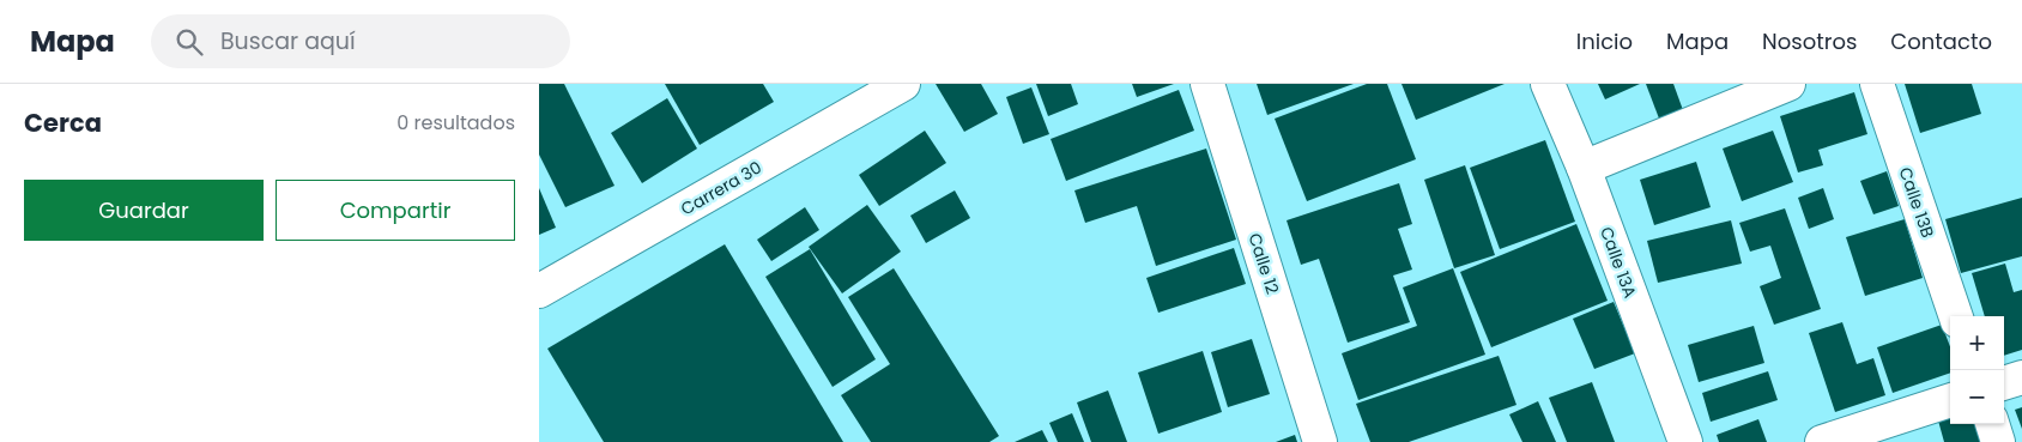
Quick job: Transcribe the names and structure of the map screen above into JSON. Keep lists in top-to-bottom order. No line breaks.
{"streets":{"street":["Carrera 30","Calle 13B","Calle 13A","Calle 12"]},"page":{"header":"Mapa","search":"Buscar aquí","nav":["Inicio","Mapa","Nosotros","Contacto"],"heading":["Cerca","0 resultados"],"buttons":["Guardar","Compartir"],"map_buttons":["+","−"]}}
